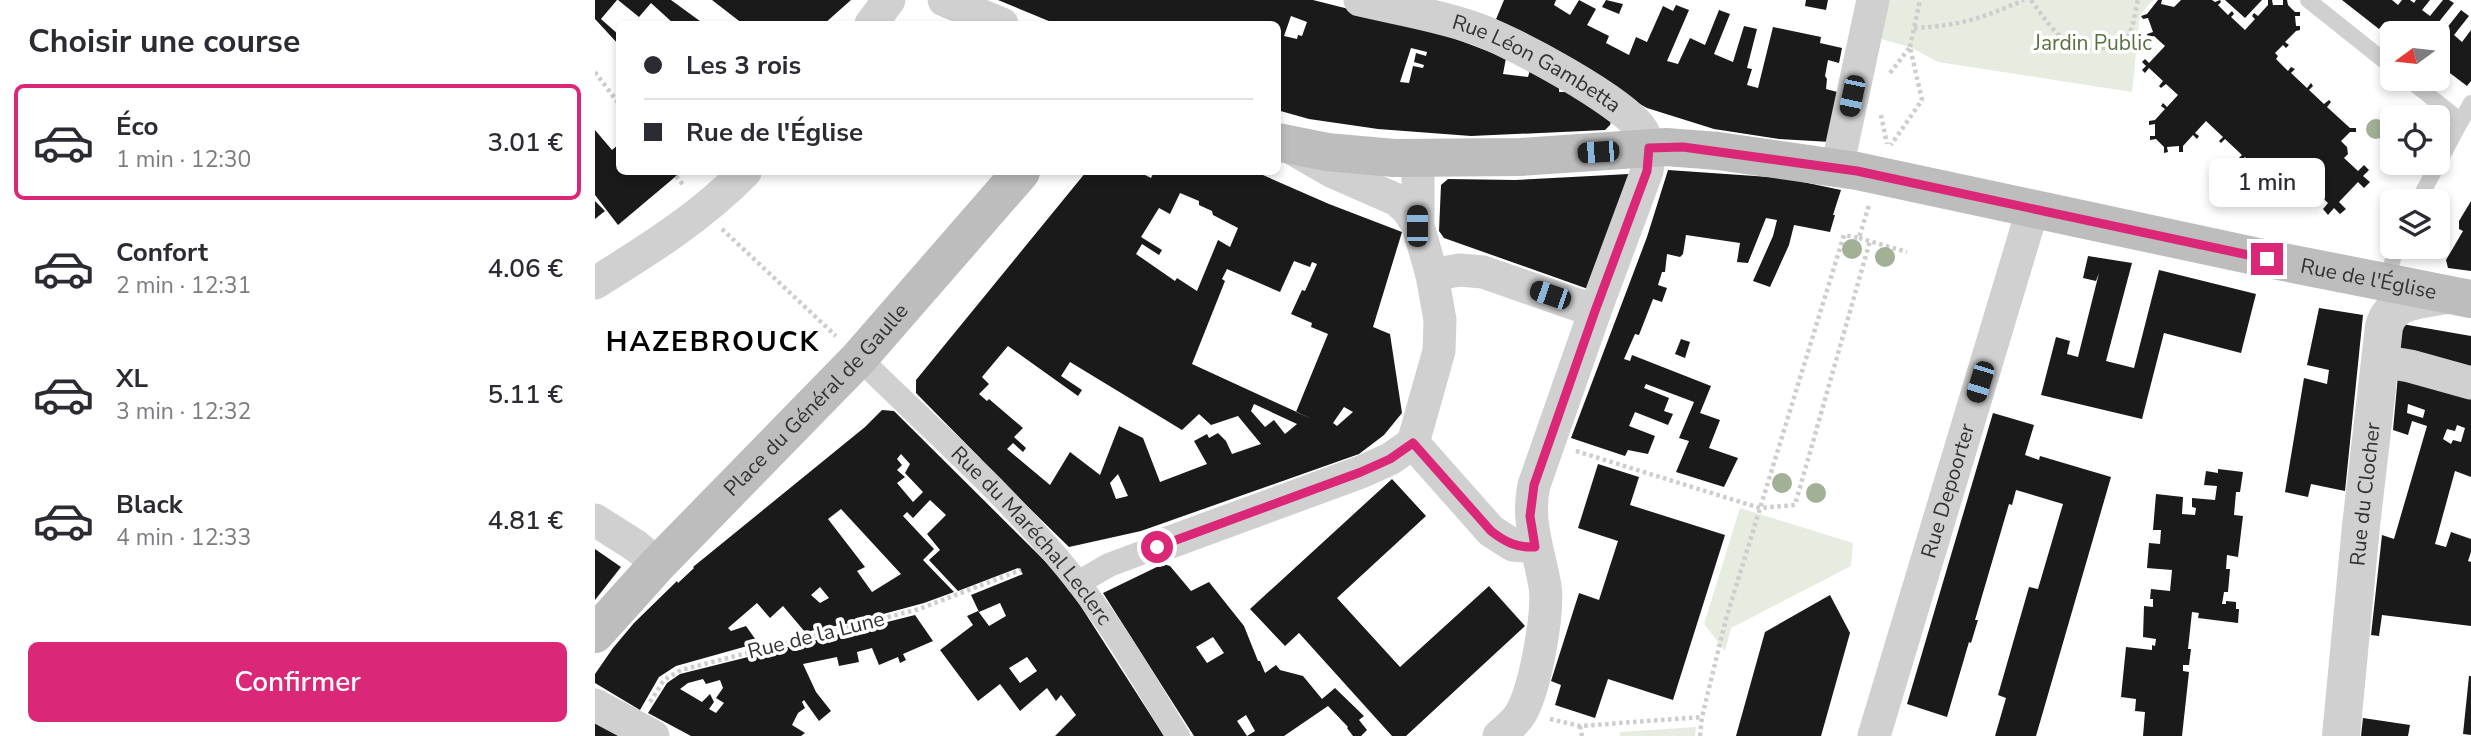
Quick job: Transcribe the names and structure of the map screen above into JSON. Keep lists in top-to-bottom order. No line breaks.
{"streets":{"main road":["Rue de l'Église","Place du Général de Gaulle"],"street":["Rue Léon Gambetta","Rue Depoorter","Rue du Clocher","Rue du Maréchal Leclerc"],"path":["Rue de la Lune"]},"crossings":[["Rue Léon Gambetta","Rue de l'Église"],["Rue de l'Église","Rue Depoorter"],["Rue de l'Église","Rue du Clocher"],["Place du Général de Gaulle","Rue du Maréchal Leclerc"]],"districts":["HAZEBROUCK"],"parks":["Jardin Public"],"north":"left","page":{"heading":"Choisir une course","banner":["Les 3 rois","Rue de l'Église"],"list":[{"name":"Éco","note":"1 min · 12:30","value":"3.01 €"},{"name":"Confort","note":"2 min · 12:31","value":"4.06 €"},{"name":"XL","note":"3 min · 12:32","value":"5.11 €"},{"name":"Black","note":"4 min · 12:33","value":"4.81 €"}],"bubble":"1 min","buttons":"Confirmer"}}
